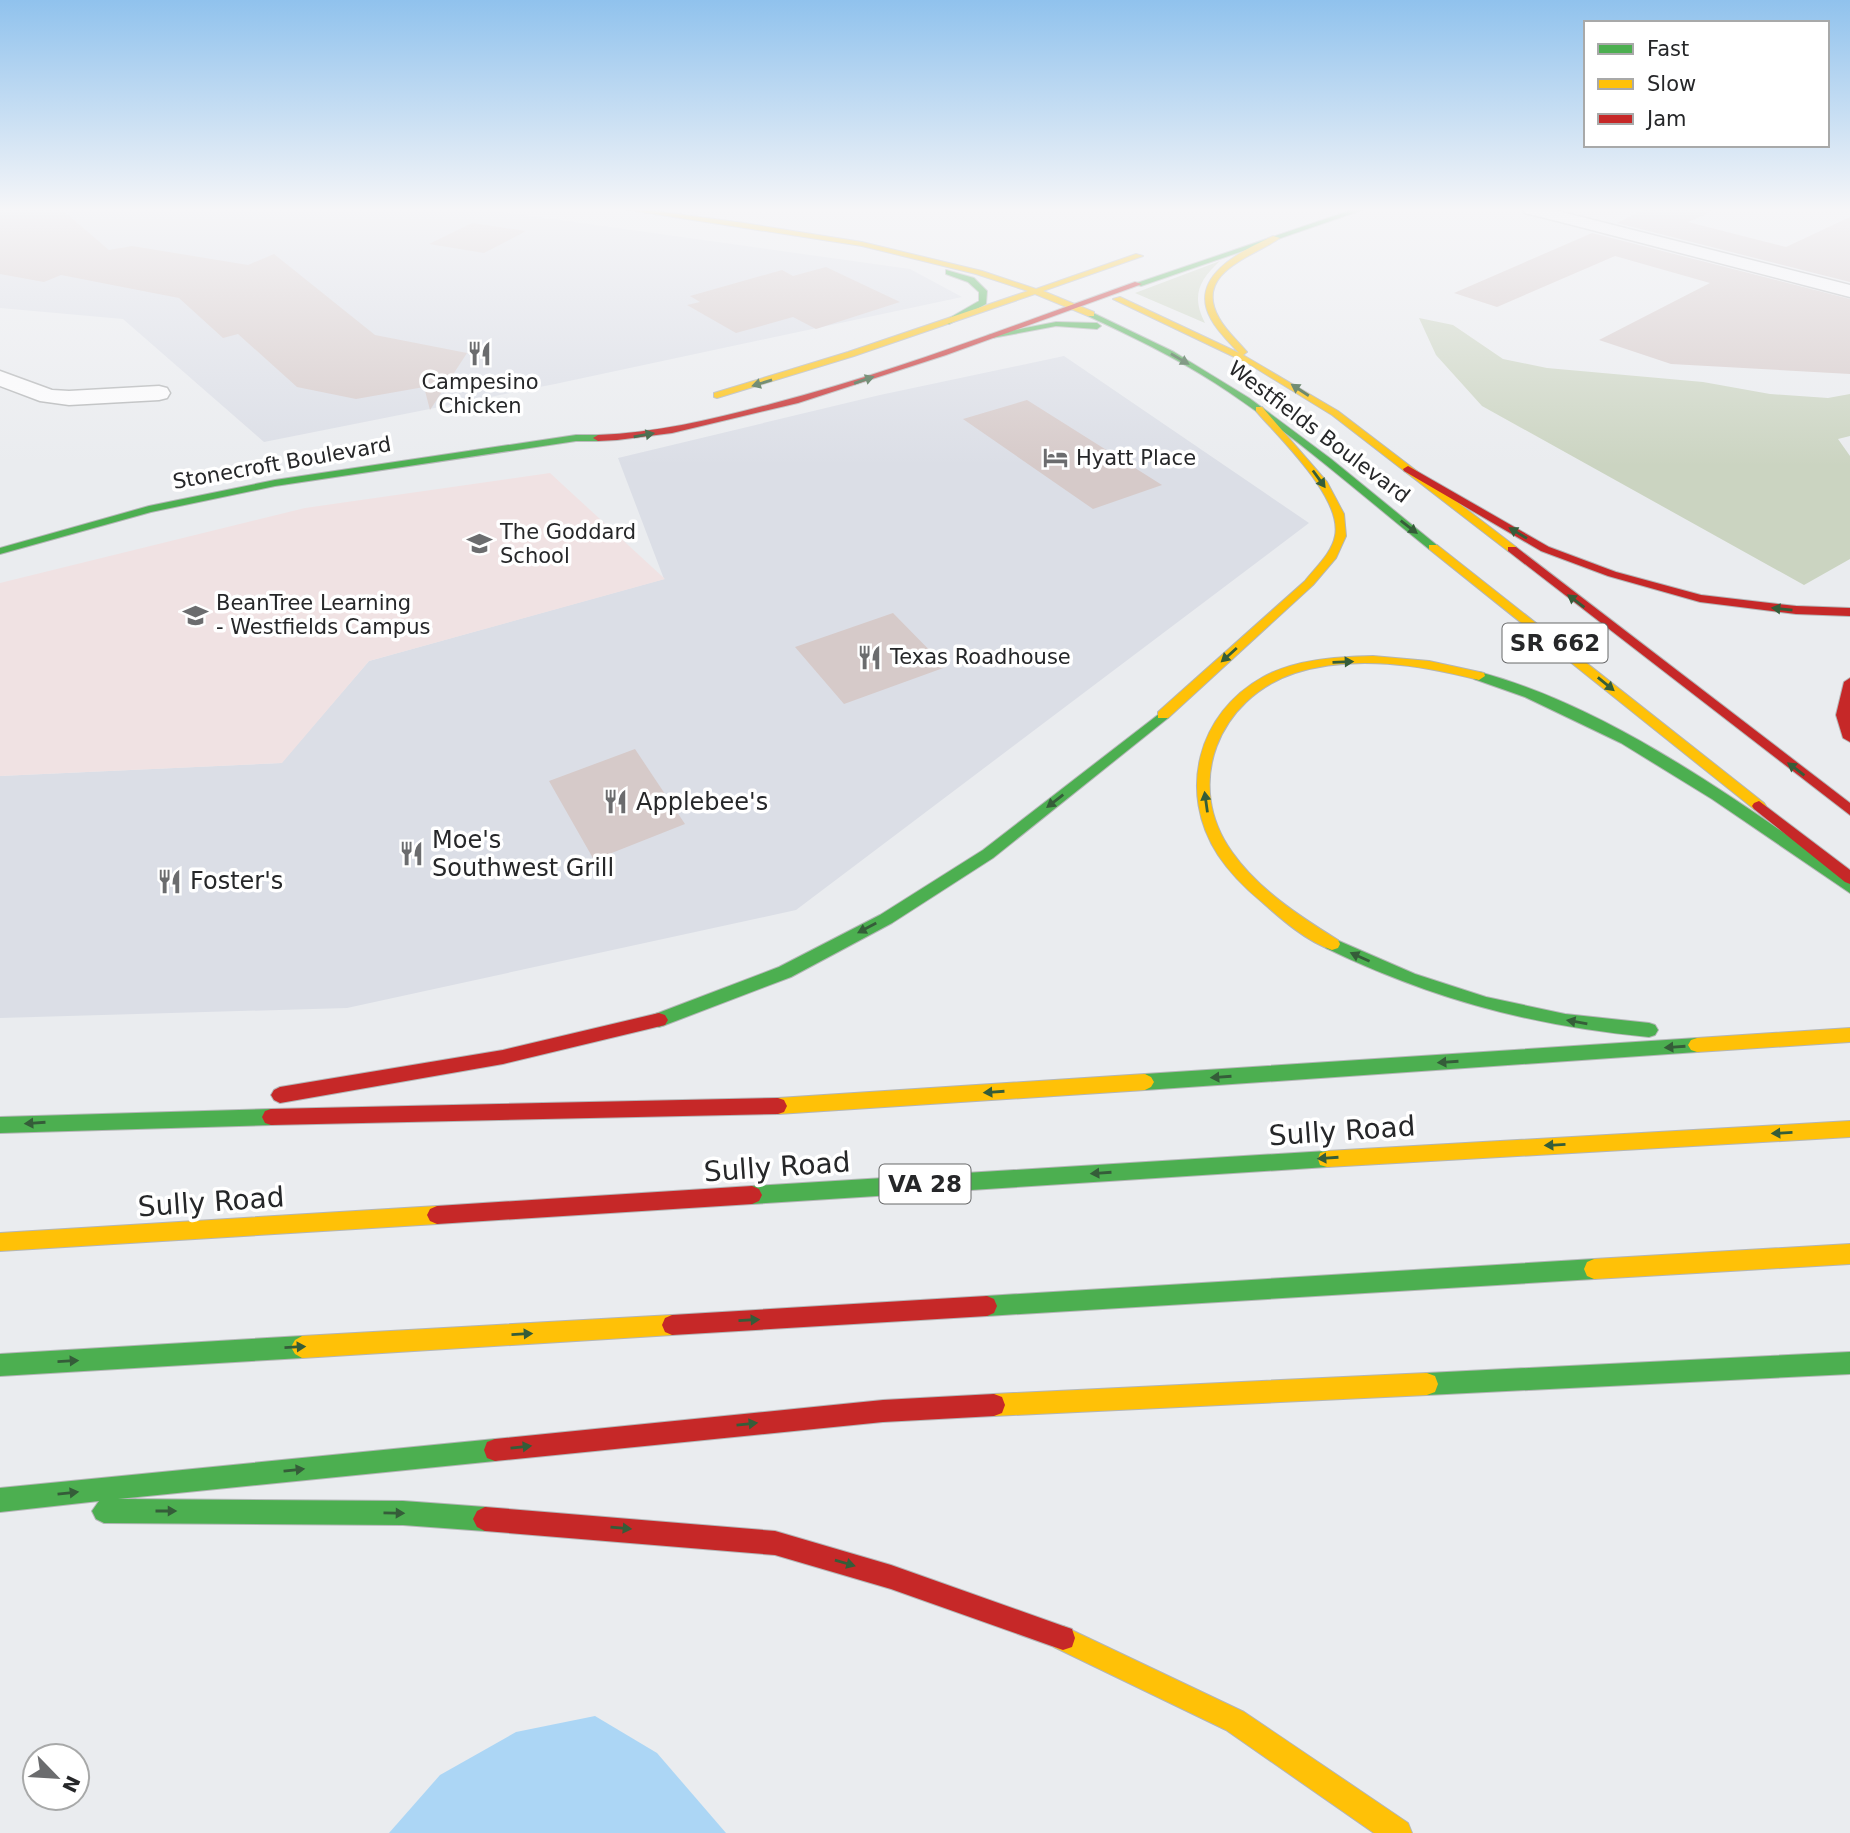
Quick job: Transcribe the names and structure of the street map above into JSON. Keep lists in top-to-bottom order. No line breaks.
{"streets":{"main road":["Westfields Boulevard","Stonecroft Boulevard","SR 662","Sully Road","VA 28"]},"crossings":[["Westfields Boulevard","Stonecroft Boulevard"]],"places":{"restaurant":["Campesino Chicken","Texas Roadhouse","Applebee's","Moe's Southwest Grill","Foster's"],"hotel":["Hyatt Place"],"school or university":["The Goddard School","BeanTree Learning - Westfields Campus"]},"legend":["Fast","Slow","Jam"],"north":"bottom right"}
